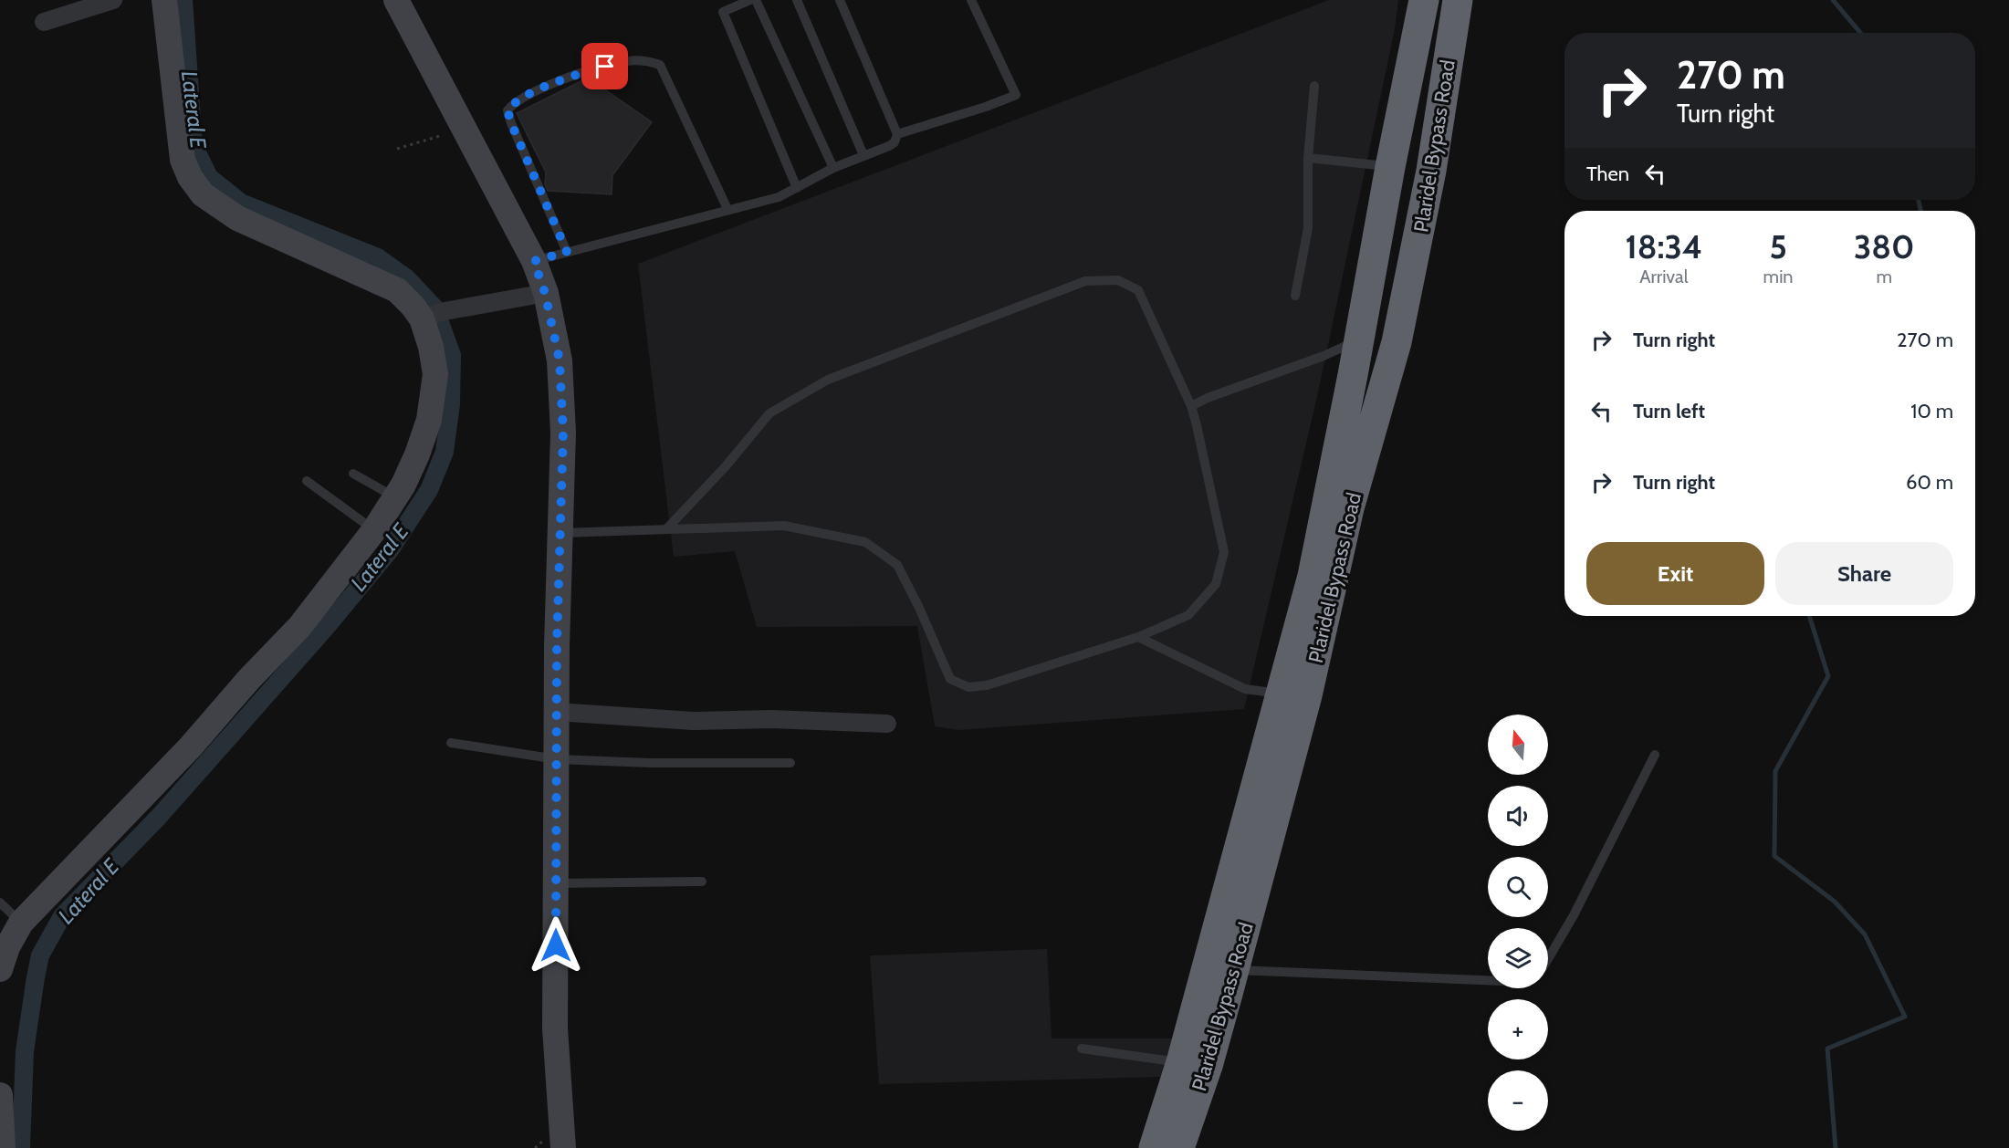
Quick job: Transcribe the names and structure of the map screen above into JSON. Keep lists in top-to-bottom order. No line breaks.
{"streets":{"highway":["Plaridel Bypass Road"]},"water":["Lateral E"],"north":"top","page":{"turn":["270 m","Turn right"],"then":"Then","eta":["18:34","Arrival","5","min","380","m"],"list":[{"name":"Turn right","value":"270 m"},{"name":"Turn left","value":"10 m"},{"name":"Turn right","value":"60 m"}],"buttons":["Exit","Share"],"map_buttons":["+","−"]}}
